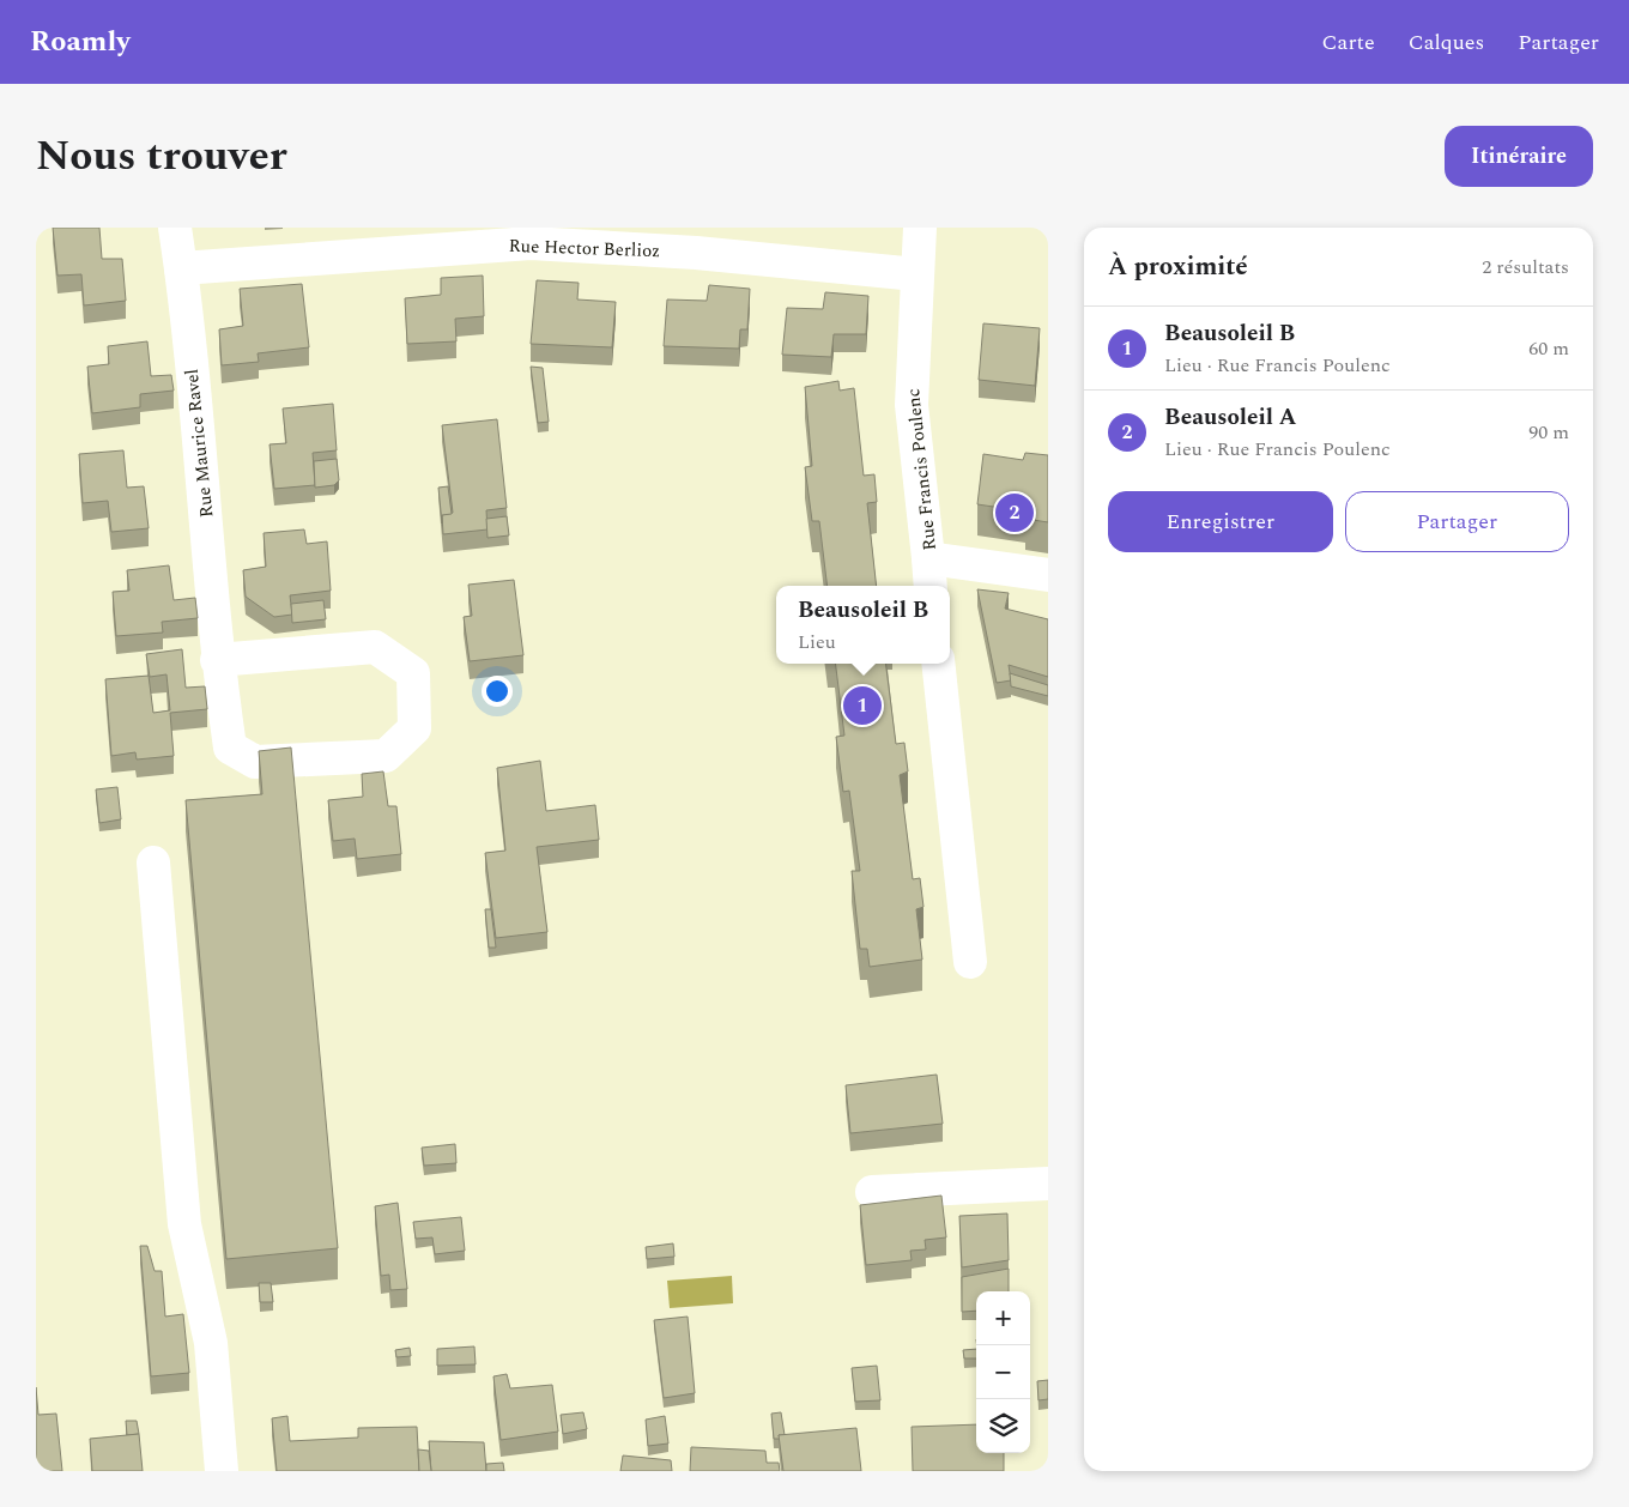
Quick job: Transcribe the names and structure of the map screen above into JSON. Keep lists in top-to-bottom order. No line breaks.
{"streets":{"street":["Rue Hector Berlioz","Rue Maurice Ravel","Rue Francis Poulenc"]},"crossings":[["Rue Hector Berlioz","Rue Maurice Ravel"],["Rue Hector Berlioz","Rue Francis Poulenc"]],"page":{"header":"Roamly","nav":["Carte","Calques","Partager"],"title":"Nous trouver","buttons":["Itinéraire",["Enregistrer","Partager"]],"heading":["À proximité","2 résultats"],"list":[{"mark":"1","name":"Beausoleil B","note":"Lieu · Rue Francis Poulenc","value":"60 m"},{"mark":"2","name":"Beausoleil A","note":"Lieu · Rue Francis Poulenc","value":"90 m"}],"pins":["2","1"],"popup":["Beausoleil B","Lieu"],"map_buttons":["+","−"]}}
